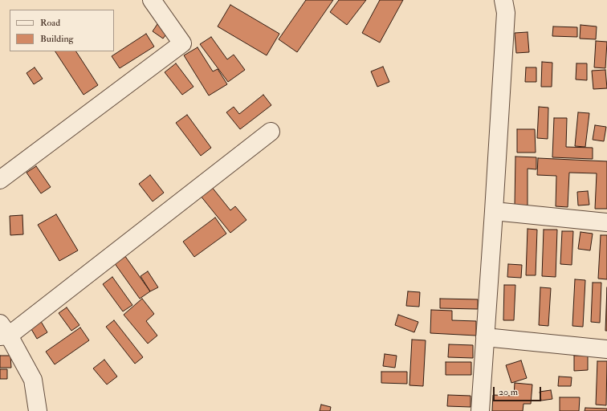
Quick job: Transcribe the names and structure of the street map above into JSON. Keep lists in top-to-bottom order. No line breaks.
{"legend":["Road","Building"],"scale_bar":"20 m"}
